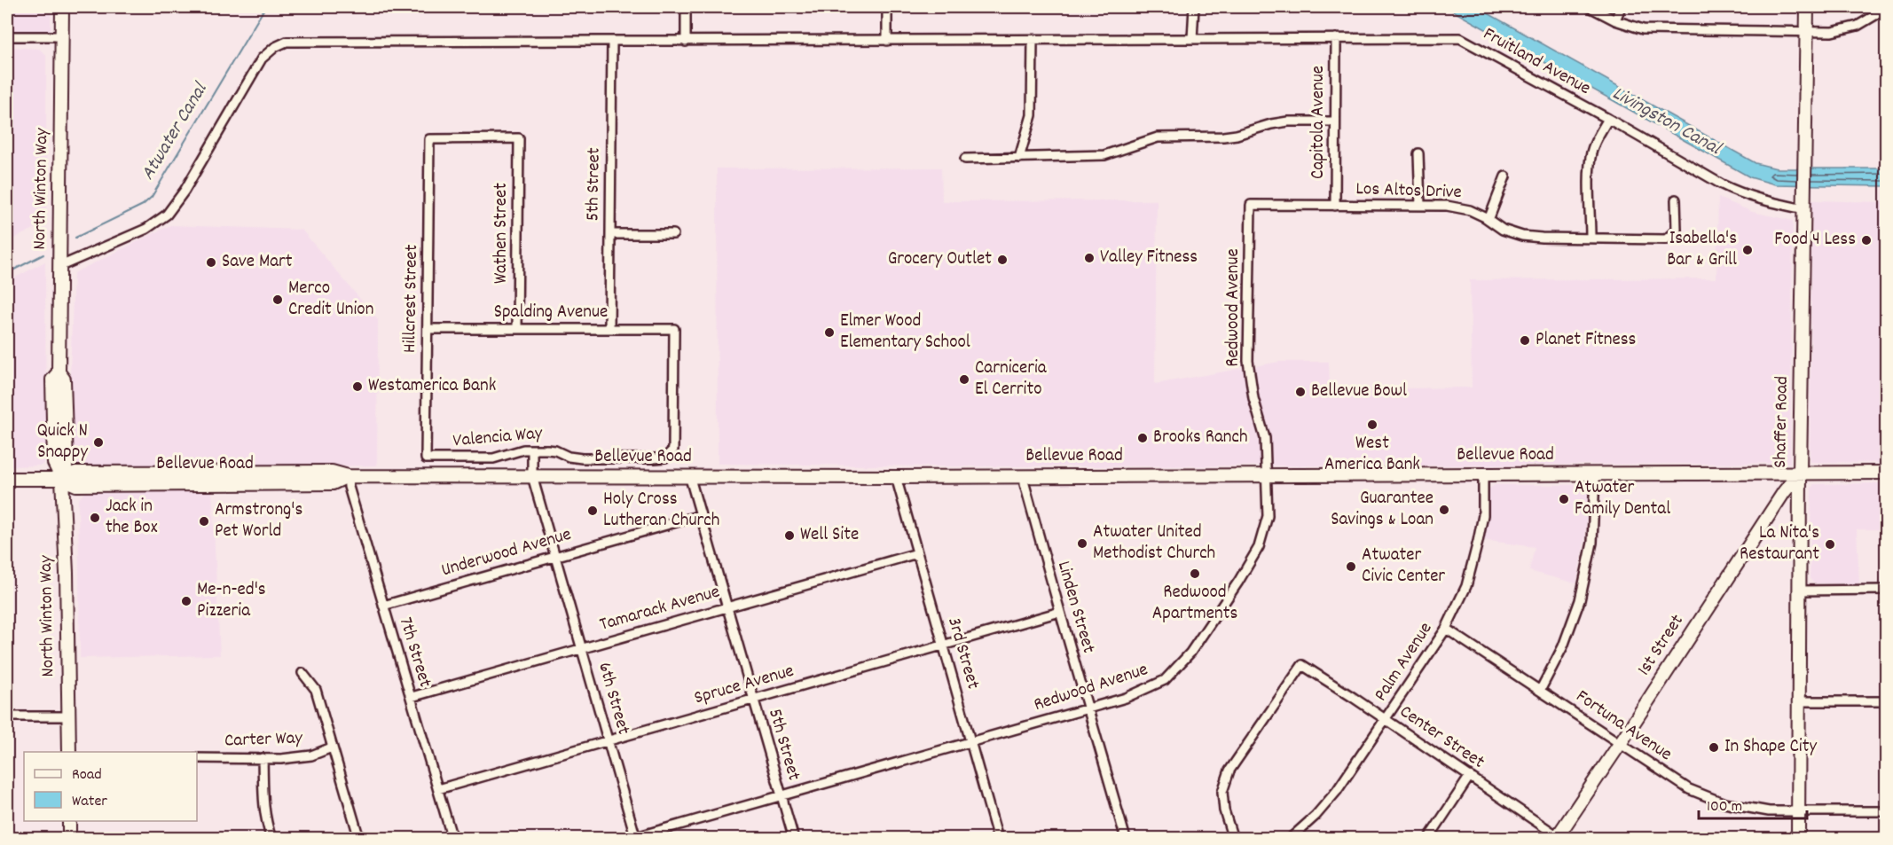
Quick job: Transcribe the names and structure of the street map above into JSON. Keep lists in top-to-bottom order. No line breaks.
{"streets":{"main road":["North Winton Way","Shaffer Road","Bellevue Road","1st Street"],"street":["Fruitland Avenue","Capitola Avenue","5th Street","Los Altos Drive","Wathen Street","Hillcrest Street","Redwood Avenue","Spalding Avenue","Valencia Way","Underwood Avenue","Linden Street","Tamarack Avenue","7th Street","3rd Street","Palm Avenue","Spruce Avenue","6th Street","Fortuna Avenue","Center Street","Carter Way"]},"crossings":[["Fruitland Avenue","Capitola Avenue"],["Fruitland Avenue","5th Street"],["Fruitland Avenue","North Winton Way"],["Fruitland Avenue","Shaffer Road"],["Capitola Avenue","Los Altos Drive"],["5th Street","Redwood Avenue"],["5th Street","Spalding Avenue"],["5th Street","Bellevue Road"],["5th Street","Underwood Avenue"],["5th Street","Tamarack Avenue"],["5th Street","Spruce Avenue"],["North Winton Way","Bellevue Road"],["Los Altos Drive","Redwood Avenue"],["Wathen Street","Hillcrest Street"],["Wathen Street","Spalding Avenue"],["Hillcrest Street","Spalding Avenue"],["Hillcrest Street","Valencia Way"],["Redwood Avenue","Bellevue Road"],["Redwood Avenue","Linden Street"],["Redwood Avenue","3rd Street"],["Redwood Avenue","6th Street"],["Spalding Avenue","Valencia Way"],["Shaffer Road","Bellevue Road"],["Shaffer Road","1st Street"],["Shaffer Road","Fortuna Avenue"],["Valencia Way","6th Street"],["Bellevue Road","Linden Street"],["Bellevue Road","1st Street"],["Bellevue Road","7th Street"],["Bellevue Road","3rd Street"],["Bellevue Road","Palm Avenue"],["Bellevue Road","6th Street"],["Underwood Avenue","7th Street"],["Underwood Avenue","6th Street"],["Linden Street","Spruce Avenue"],["Tamarack Avenue","7th Street"],["Tamarack Avenue","3rd Street"],["Tamarack Avenue","6th Street"],["1st Street","Fortuna Avenue"],["1st Street","Center Street"],["7th Street","Spruce Avenue"],["3rd Street","Spruce Avenue"],["Palm Avenue","Fortuna Avenue"],["Palm Avenue","Center Street"],["Spruce Avenue","6th Street"]],"water":["Livingston Canal","Atwater Canal"],"places":["Food 4 Less","Isabella's Bar & Grill","Valley Fitness","Grocery Outlet","Save Mart","Merco Credit Union","Elmer Wood Elementary School","Planet Fitness","Carniceria El Cerrito","Westamerica Bank","Bellevue Bowl","West America Bank","Brooks Ranch","Quick N Snappy","Atwater Family Dental","Guarantee Savings & Loan","Holy Cross Lutheran Church","Jack in the Box","Armstrong's Pet World","Well Site","Atwater United Methodist Church","La Nita's Restaurant","Atwater Civic Center","Redwood Apartments","Me-n-ed's Pizzeria","In Shape City"],"legend":["Road","Water"],"scale_bar":"100 m"}
